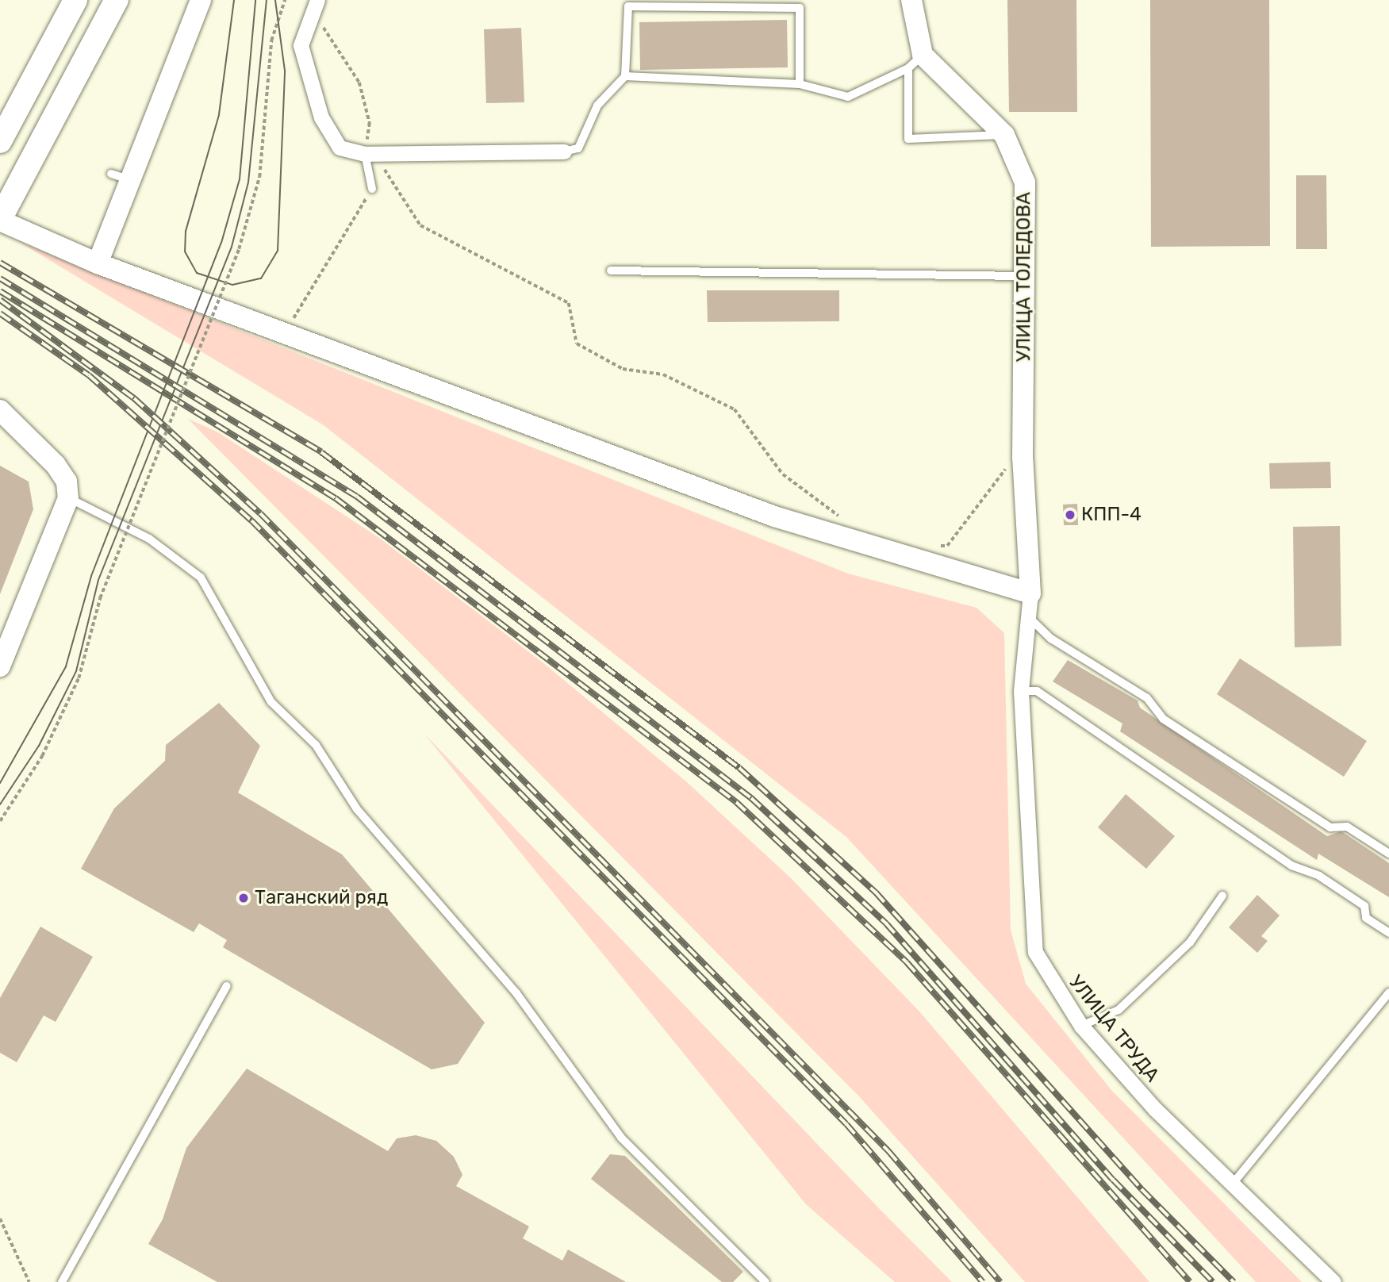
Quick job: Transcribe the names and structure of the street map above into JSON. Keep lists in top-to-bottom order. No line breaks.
{"streets":{"street":["УЛИЦА ТОЛЕДОВА","УЛИЦА ТРУДА"]},"crossings":[["УЛИЦА ТОЛЕДОВА","УЛИЦА ТРУДА"]],"places":["КПП-4","Таганский ряд"]}
